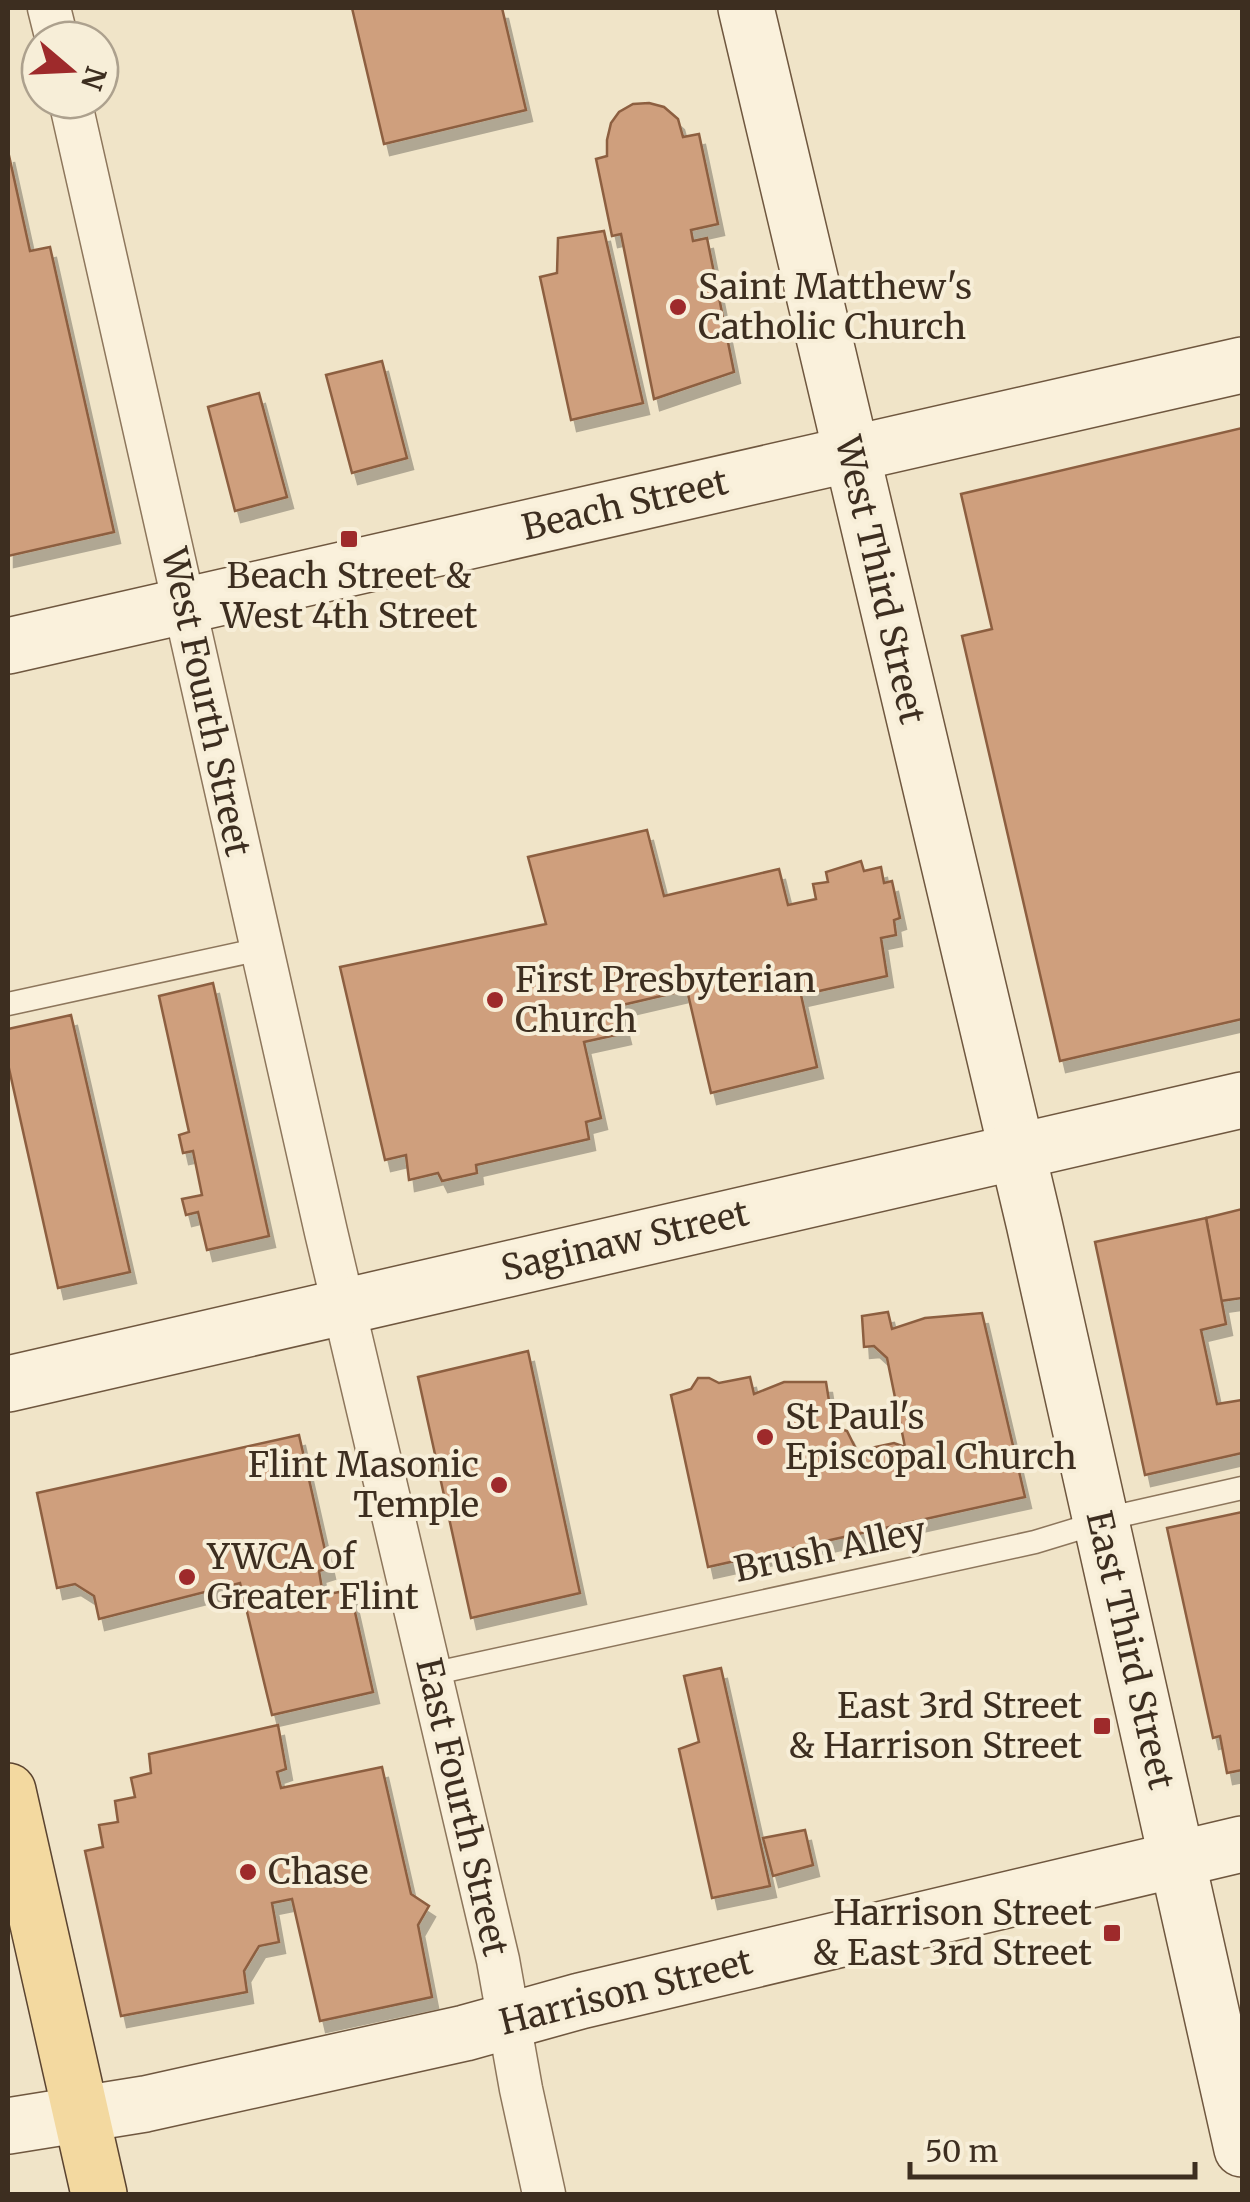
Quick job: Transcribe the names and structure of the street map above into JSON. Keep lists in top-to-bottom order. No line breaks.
{"streets":{"street":["Beach Street","West Third Street","West Fourth Street","Saginaw Street","East Third Street","East Fourth Street","Harrison Street"],"lane":["Brush Alley"]},"crossings":[["Beach Street","West Third Street"],["Beach Street","West Fourth Street"],["West Third Street","Saginaw Street"],["West Third Street","East Third Street"],["West Fourth Street","Saginaw Street"],["West Fourth Street","East Fourth Street"],["Saginaw Street","East Third Street"],["Saginaw Street","East Fourth Street"],["Brush Alley","East Third Street"],["Brush Alley","East Fourth Street"],["East Third Street","Harrison Street"],["East Fourth Street","Harrison Street"]],"places":{"other":["Saint Matthew's Catholic Church","First Presbyterian Church","St Paul's Episcopal Church","Flint Masonic Temple","YWCA of Greater Flint","Chase"],"transit":["Beach Street & West 4th Street","East 3rd Street & Harrison Street","Harrison Street & East 3rd Street"]},"scale_bar":"50 m","north":"right"}
